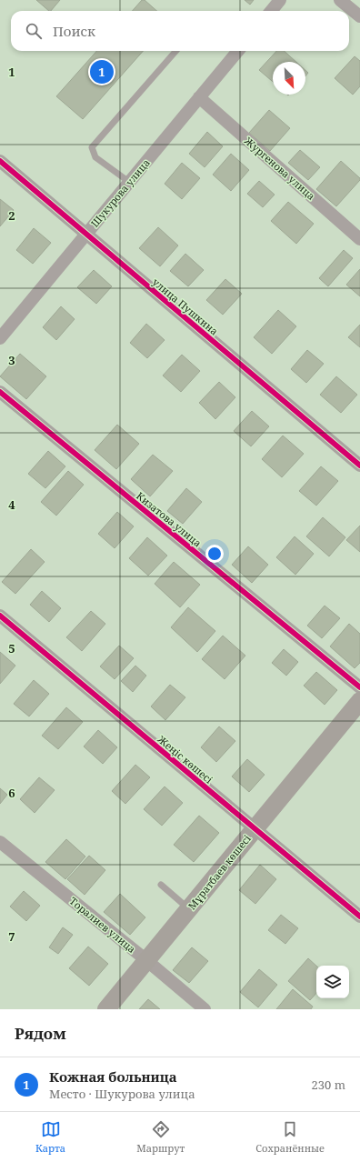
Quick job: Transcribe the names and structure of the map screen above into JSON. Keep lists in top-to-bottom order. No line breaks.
{"streets":{"street":["Жургенова улица","Шукурова улица","улица Пушкина","Кизатова улица","Жеңіс көшесі","Мұратбаев көшесі","Торалиев улица"]},"crossings":[["Жургенова улица","Шукурова улица"],["Шукурова улица","улица Пушкина"],["Жеңіс көшесі","Мұратбаев көшесі"],["Мұратбаев көшесі","Торалиев улица"]],"north":"bottom right","page":{"search":"Поиск","pins":"1","heading":"Рядом","list":[{"mark":"1","name":"Кожная больница","note":"Место · Шукурова улица","value":"230 m"}],"nav":["Карта","Маршрут","Сохранённые"]},"grid":{"rows":["1","2","3","4","5","6","7"]}}
